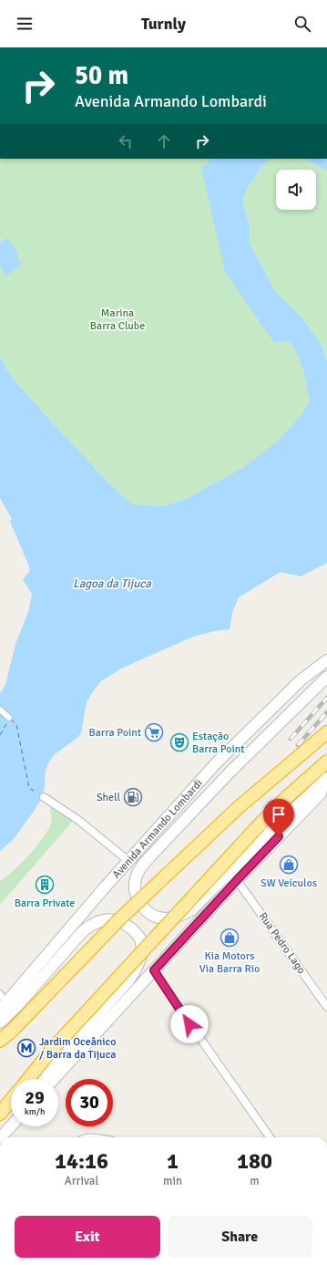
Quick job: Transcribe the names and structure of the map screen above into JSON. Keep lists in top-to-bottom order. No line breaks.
{"streets":{"main road":["Avenida Armando Lombardi"],"street":["Rua Pedro Lago"]},"water":["Lagoa da Tijuca"],"parks":["Marina Barra Clube"],"places":{"supermarket":["Barra Point"],"theatre":["Estação Barra Point"],"fuel station":["Shell"],"shop":["SW Veículos","Kia Motors Via Barra Rio"],"building":["Barra Private"],"metro station":["Jardim Oceânico / Barra da Tijuca"]},"page":{"header":"Turnly","turn":["50 m","Avenida Armando Lombardi"],"speed":"29 km/h","limit":"30","eta":["14:16","Arrival","1","min","180","m"],"buttons":["Exit","Share"]}}
